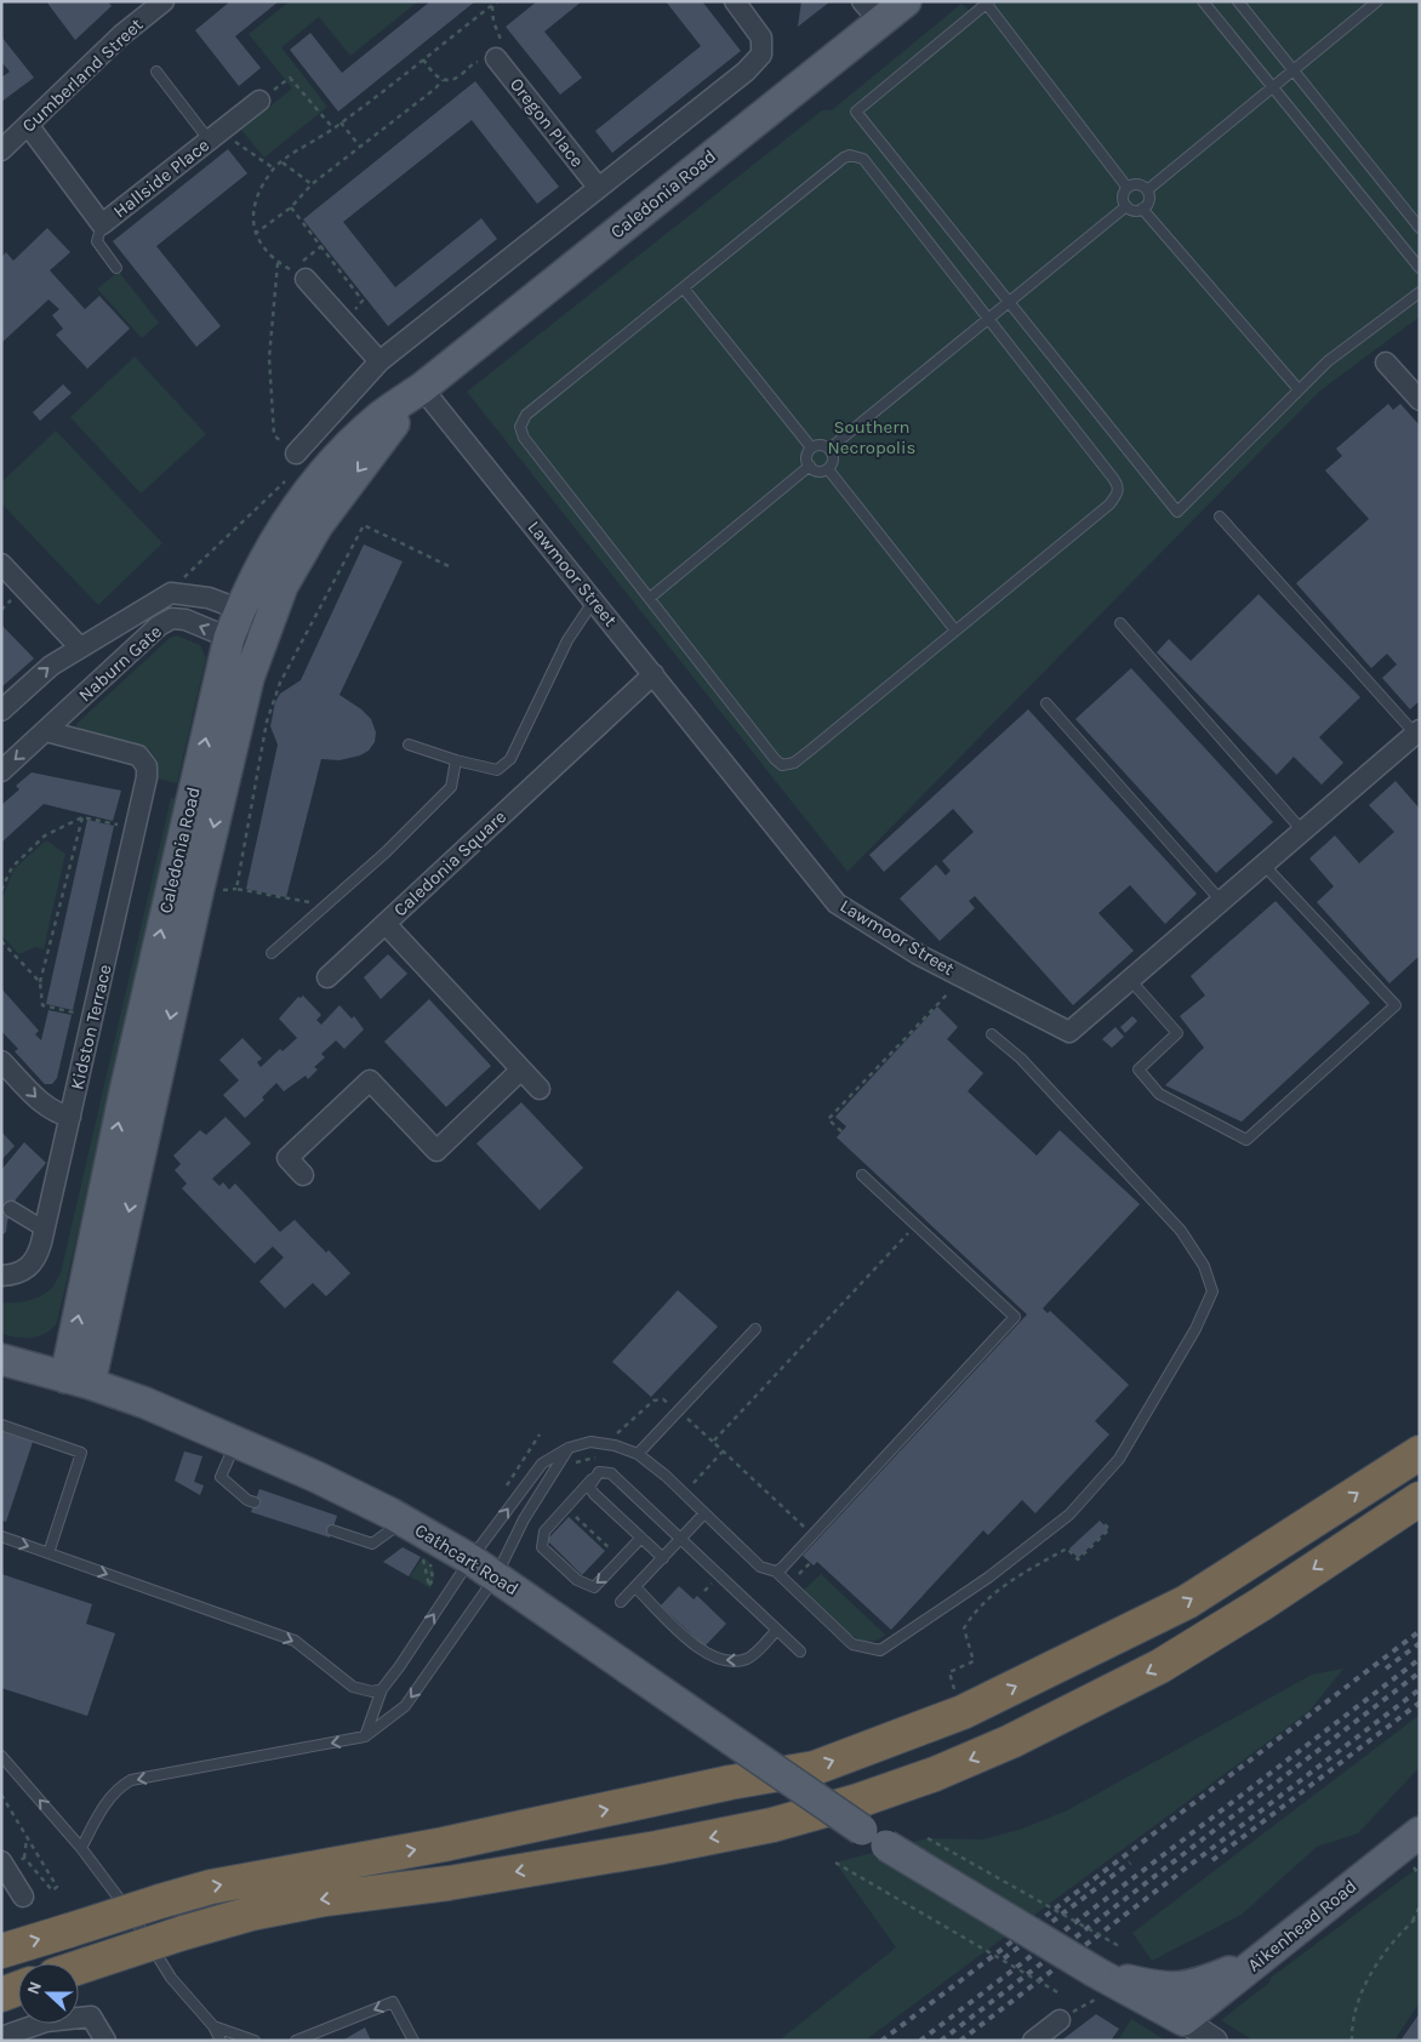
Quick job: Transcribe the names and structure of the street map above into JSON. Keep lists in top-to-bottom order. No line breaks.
{"streets":{"main road":["Caledonia Road","Cathcart Road","Aikenhead Road"],"street":["Cumberland Street","Oregon Place","Hallside Place","Lawmoor Street","Naburn Gate","Caledonia Square","Kidston Terrace"]},"crossings":[["Cumberland Street","Hallside Place"],["Caledonia Road","Lawmoor Street"],["Caledonia Road","Naburn Gate"],["Caledonia Road","Cathcart Road"],["Lawmoor Street","Caledonia Square"],["Naburn Gate","Kidston Terrace"]],"parks":["Southern Necropolis"],"north":"left"}
